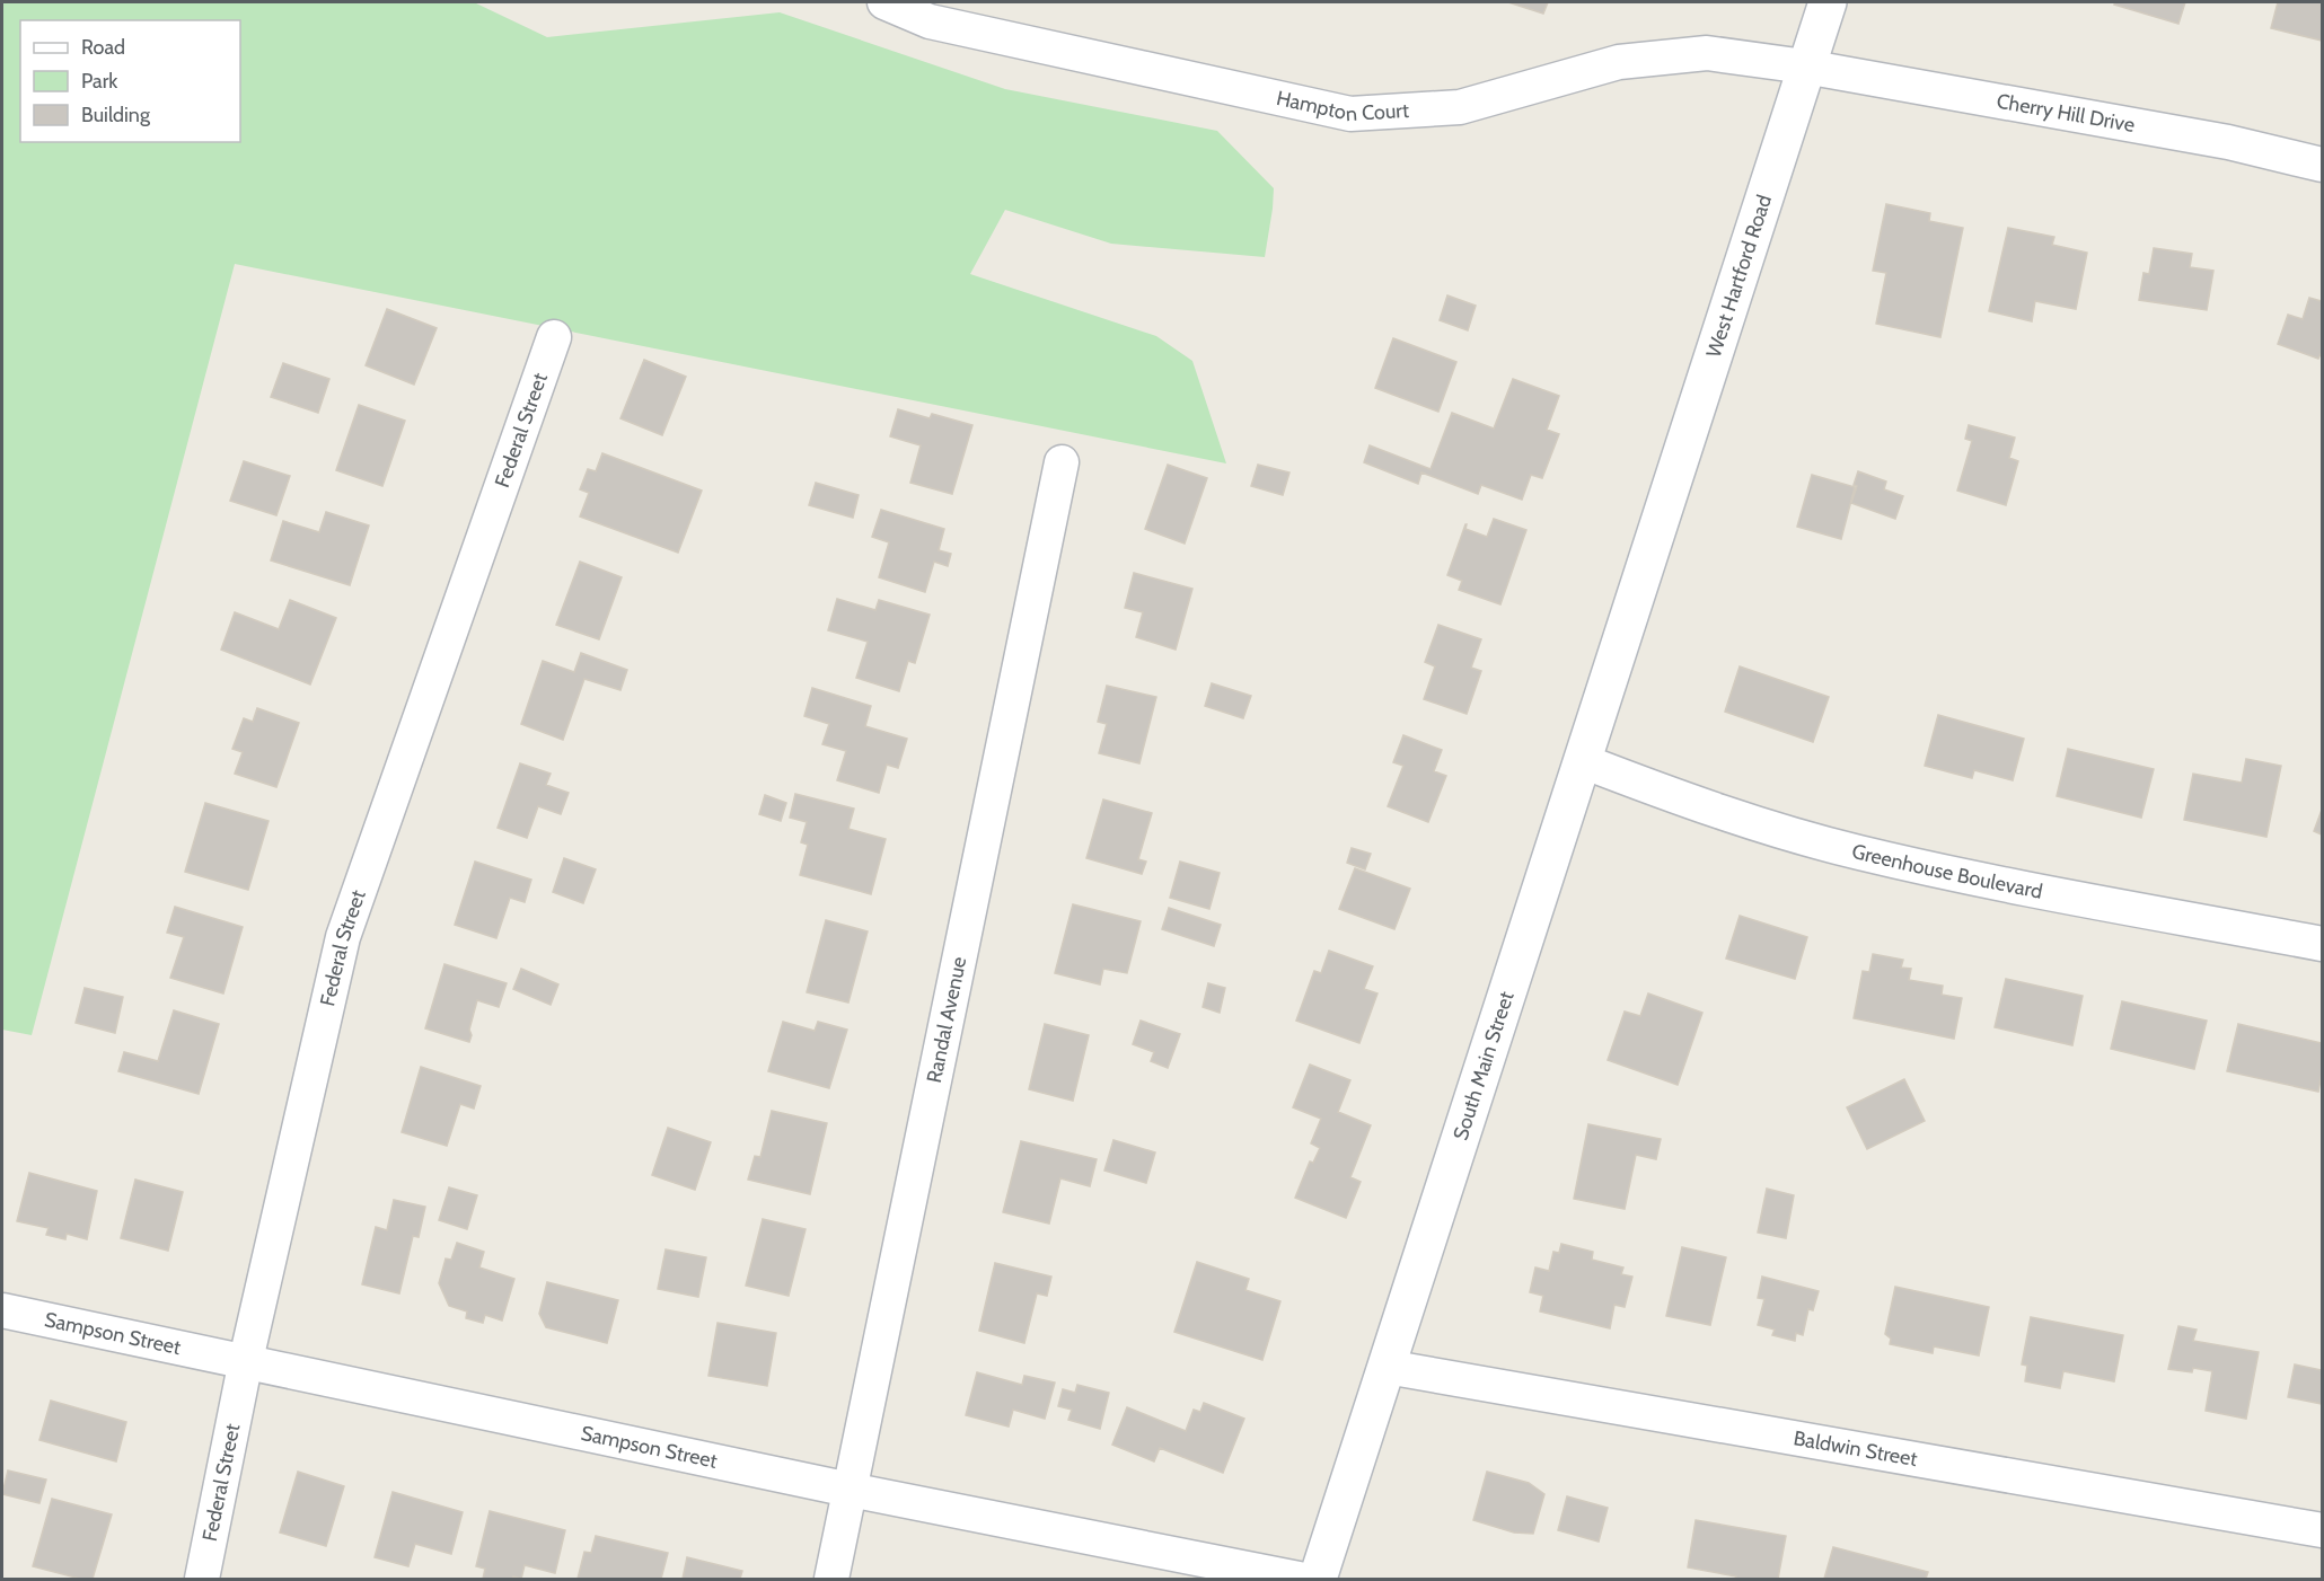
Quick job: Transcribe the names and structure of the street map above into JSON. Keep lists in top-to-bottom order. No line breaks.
{"streets":{"street":["Hampton Court","Cherry Hill Drive","West Hartford Road","Federal Street","Greenhouse Boulevard","Randal Avenue","South Main Street","Sampson Street","Baldwin Street"]},"crossings":[["Hampton Court","Cherry Hill Drive"],["Hampton Court","West Hartford Road"],["Cherry Hill Drive","West Hartford Road"],["West Hartford Road","South Main Street"],["Federal Street","Sampson Street"],["Greenhouse Boulevard","South Main Street"],["Randal Avenue","Sampson Street"],["South Main Street","Baldwin Street"]],"legend":["Road","Park","Building"]}
